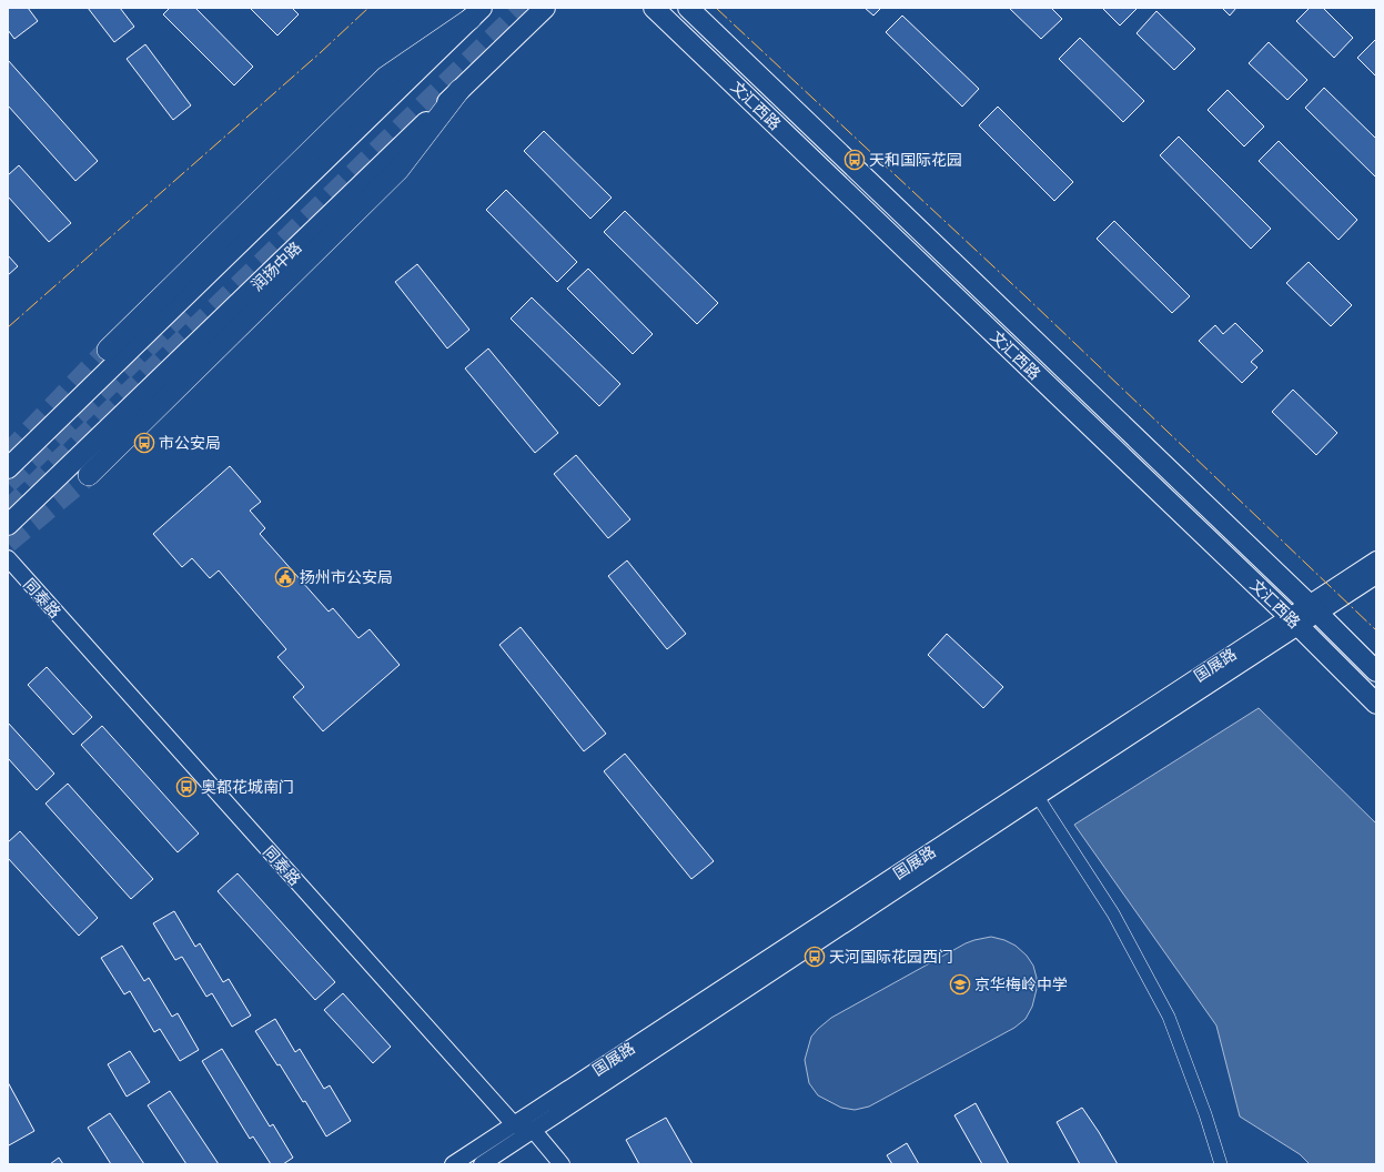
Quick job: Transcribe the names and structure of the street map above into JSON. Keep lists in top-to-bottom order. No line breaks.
{"streets":{"main road":["文汇西路","润扬中路"],"street":["同泰路","国展路"]},"crossings":[["文汇西路","国展路"],["同泰路","国展路"]],"places":{"bus stop":["天和国际花园","市公安局","奥都花城南门","天河国际花园西门"],"public building":["扬州市公安局"],"school or university":["京华梅岭中学"]}}
